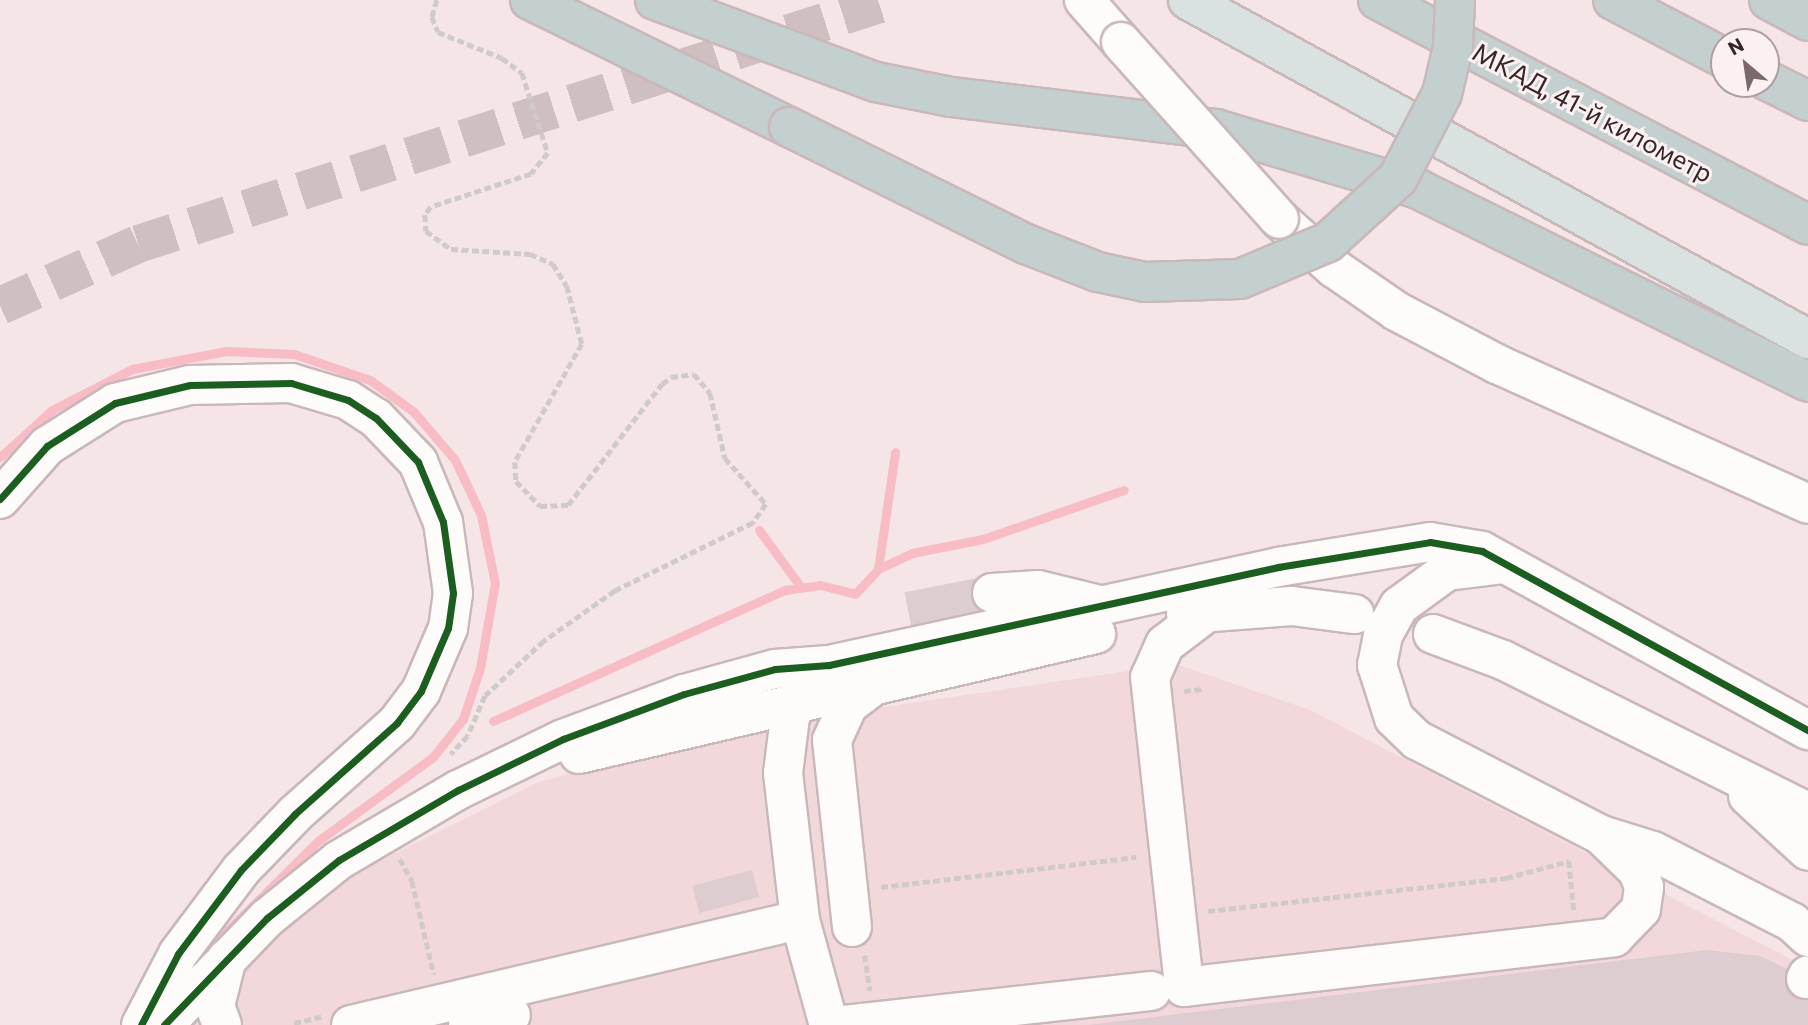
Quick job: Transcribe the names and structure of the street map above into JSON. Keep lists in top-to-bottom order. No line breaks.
{"streets":{"highway":["МКАД, 41-й километр"]},"north":"top left"}
